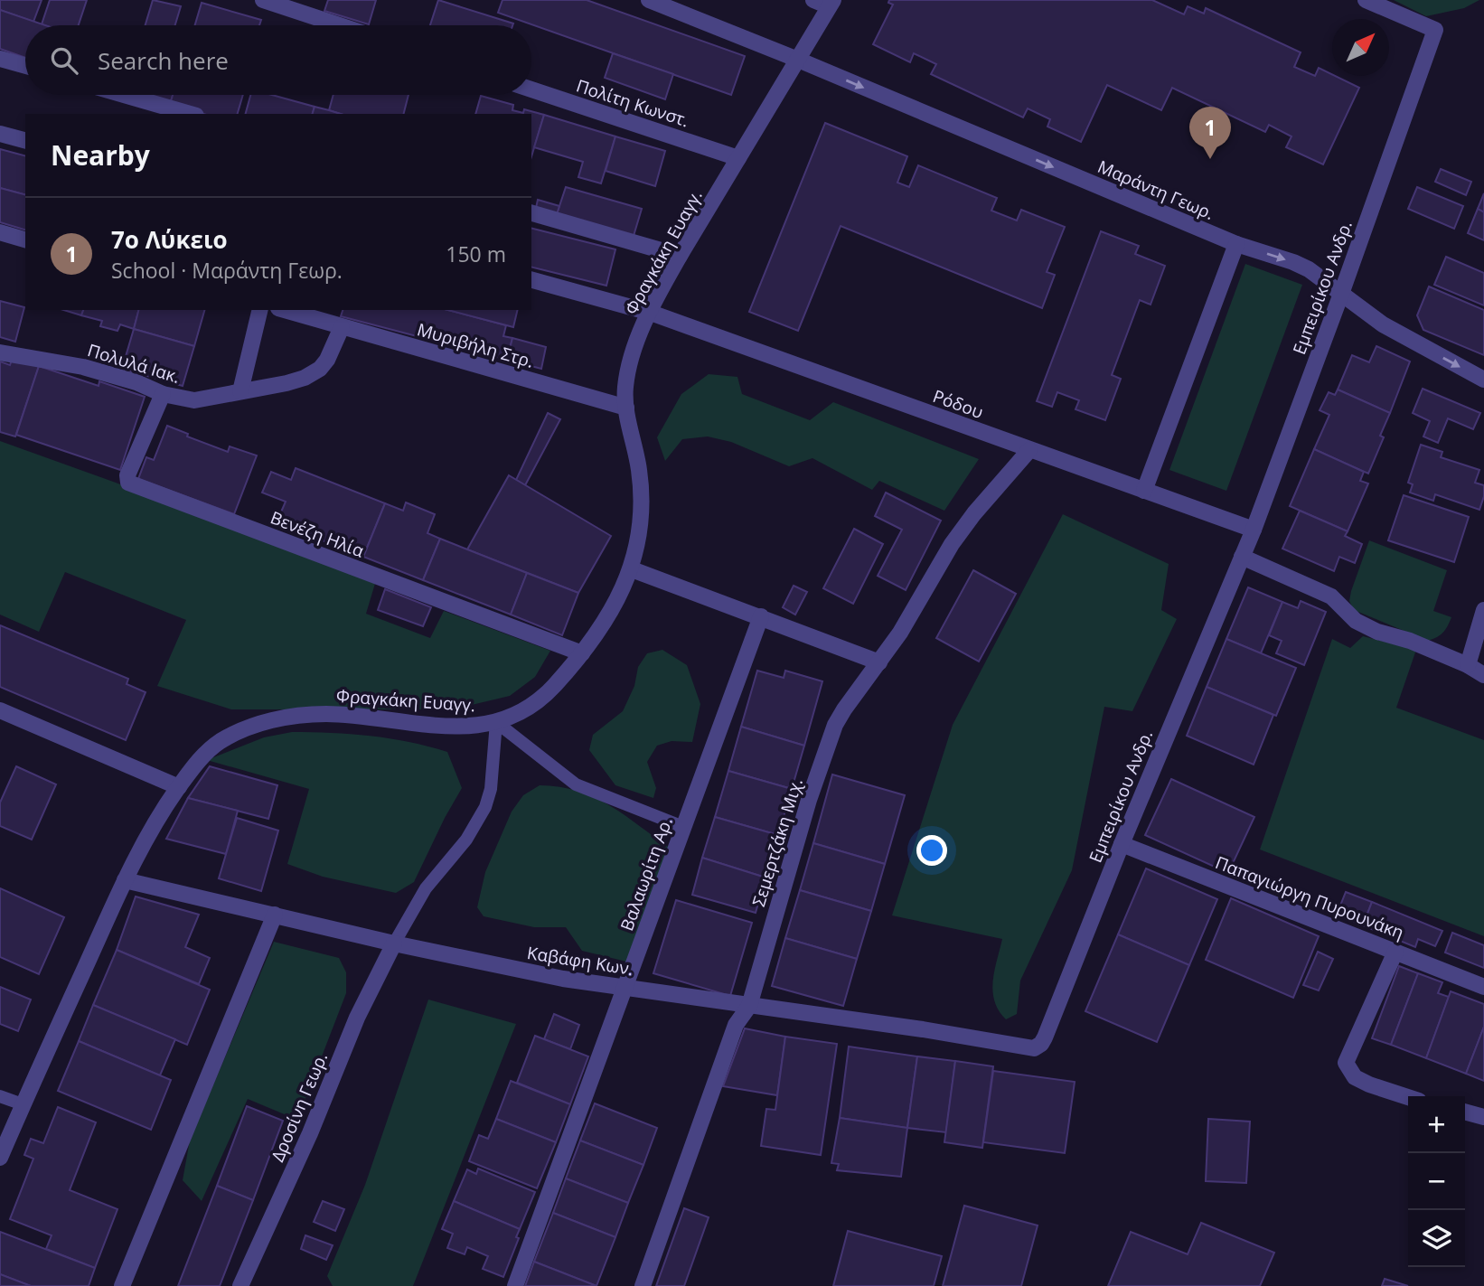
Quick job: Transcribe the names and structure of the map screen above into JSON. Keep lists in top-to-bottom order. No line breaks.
{"streets":{"street":["Πολίτη Κωνστ.","Μαράντη Γεωρ.","Φραγκάκη Ευαγγ.","Εμπειρίκου Ανδρ.","Μυριβήλη Στρ.","Πολυλά Ιακ.","Ρόδου","Βενέζη Ηλία","Σεμερτζάκη Μιχ.","Βαλαωρίτη Αρ.","Παπαγιώργη Πυρουνάκη","Καβάφη Κων.","Δροσίνη Γεωρ."]},"crossings":[["Πολίτη Κωνστ.","Φραγκάκη Ευαγγ."],["Μαράντη Γεωρ.","Φραγκάκη Ευαγγ."],["Μαράντη Γεωρ.","Εμπειρίκου Ανδρ."],["Φραγκάκη Ευαγγ.","Μυριβήλη Στρ."],["Φραγκάκη Ευαγγ.","Ρόδου"],["Φραγκάκη Ευαγγ.","Βενέζη Ηλία"],["Φραγκάκη Ευαγγ.","Καβάφη Κων."],["Εμπειρίκου Ανδρ.","Ρόδου"],["Εμπειρίκου Ανδρ.","Παπαγιώργη Πυρουνάκη"],["Εμπειρίκου Ανδρ.","Καβάφη Κων."],["Μυριβήλη Στρ.","Πολυλά Ιακ."],["Πολυλά Ιακ.","Βενέζη Ηλία"],["Ρόδου","Σεμερτζάκη Μιχ."],["Σεμερτζάκη Μιχ.","Καβάφη Κων."],["Βαλαωρίτη Αρ.","Καβάφη Κων."],["Καβάφη Κων.","Δροσίνη Γεωρ."]],"one_way":["Μαράντη Γεωρ."],"north":"top right","page":{"search":"Search here","pins":"1","heading":"Nearby","list":[{"mark":"1","name":"7o Λύκειο","note":"School · Μαράντη Γεωρ.","value":"150 m"}],"map_buttons":["+","−"]}}
